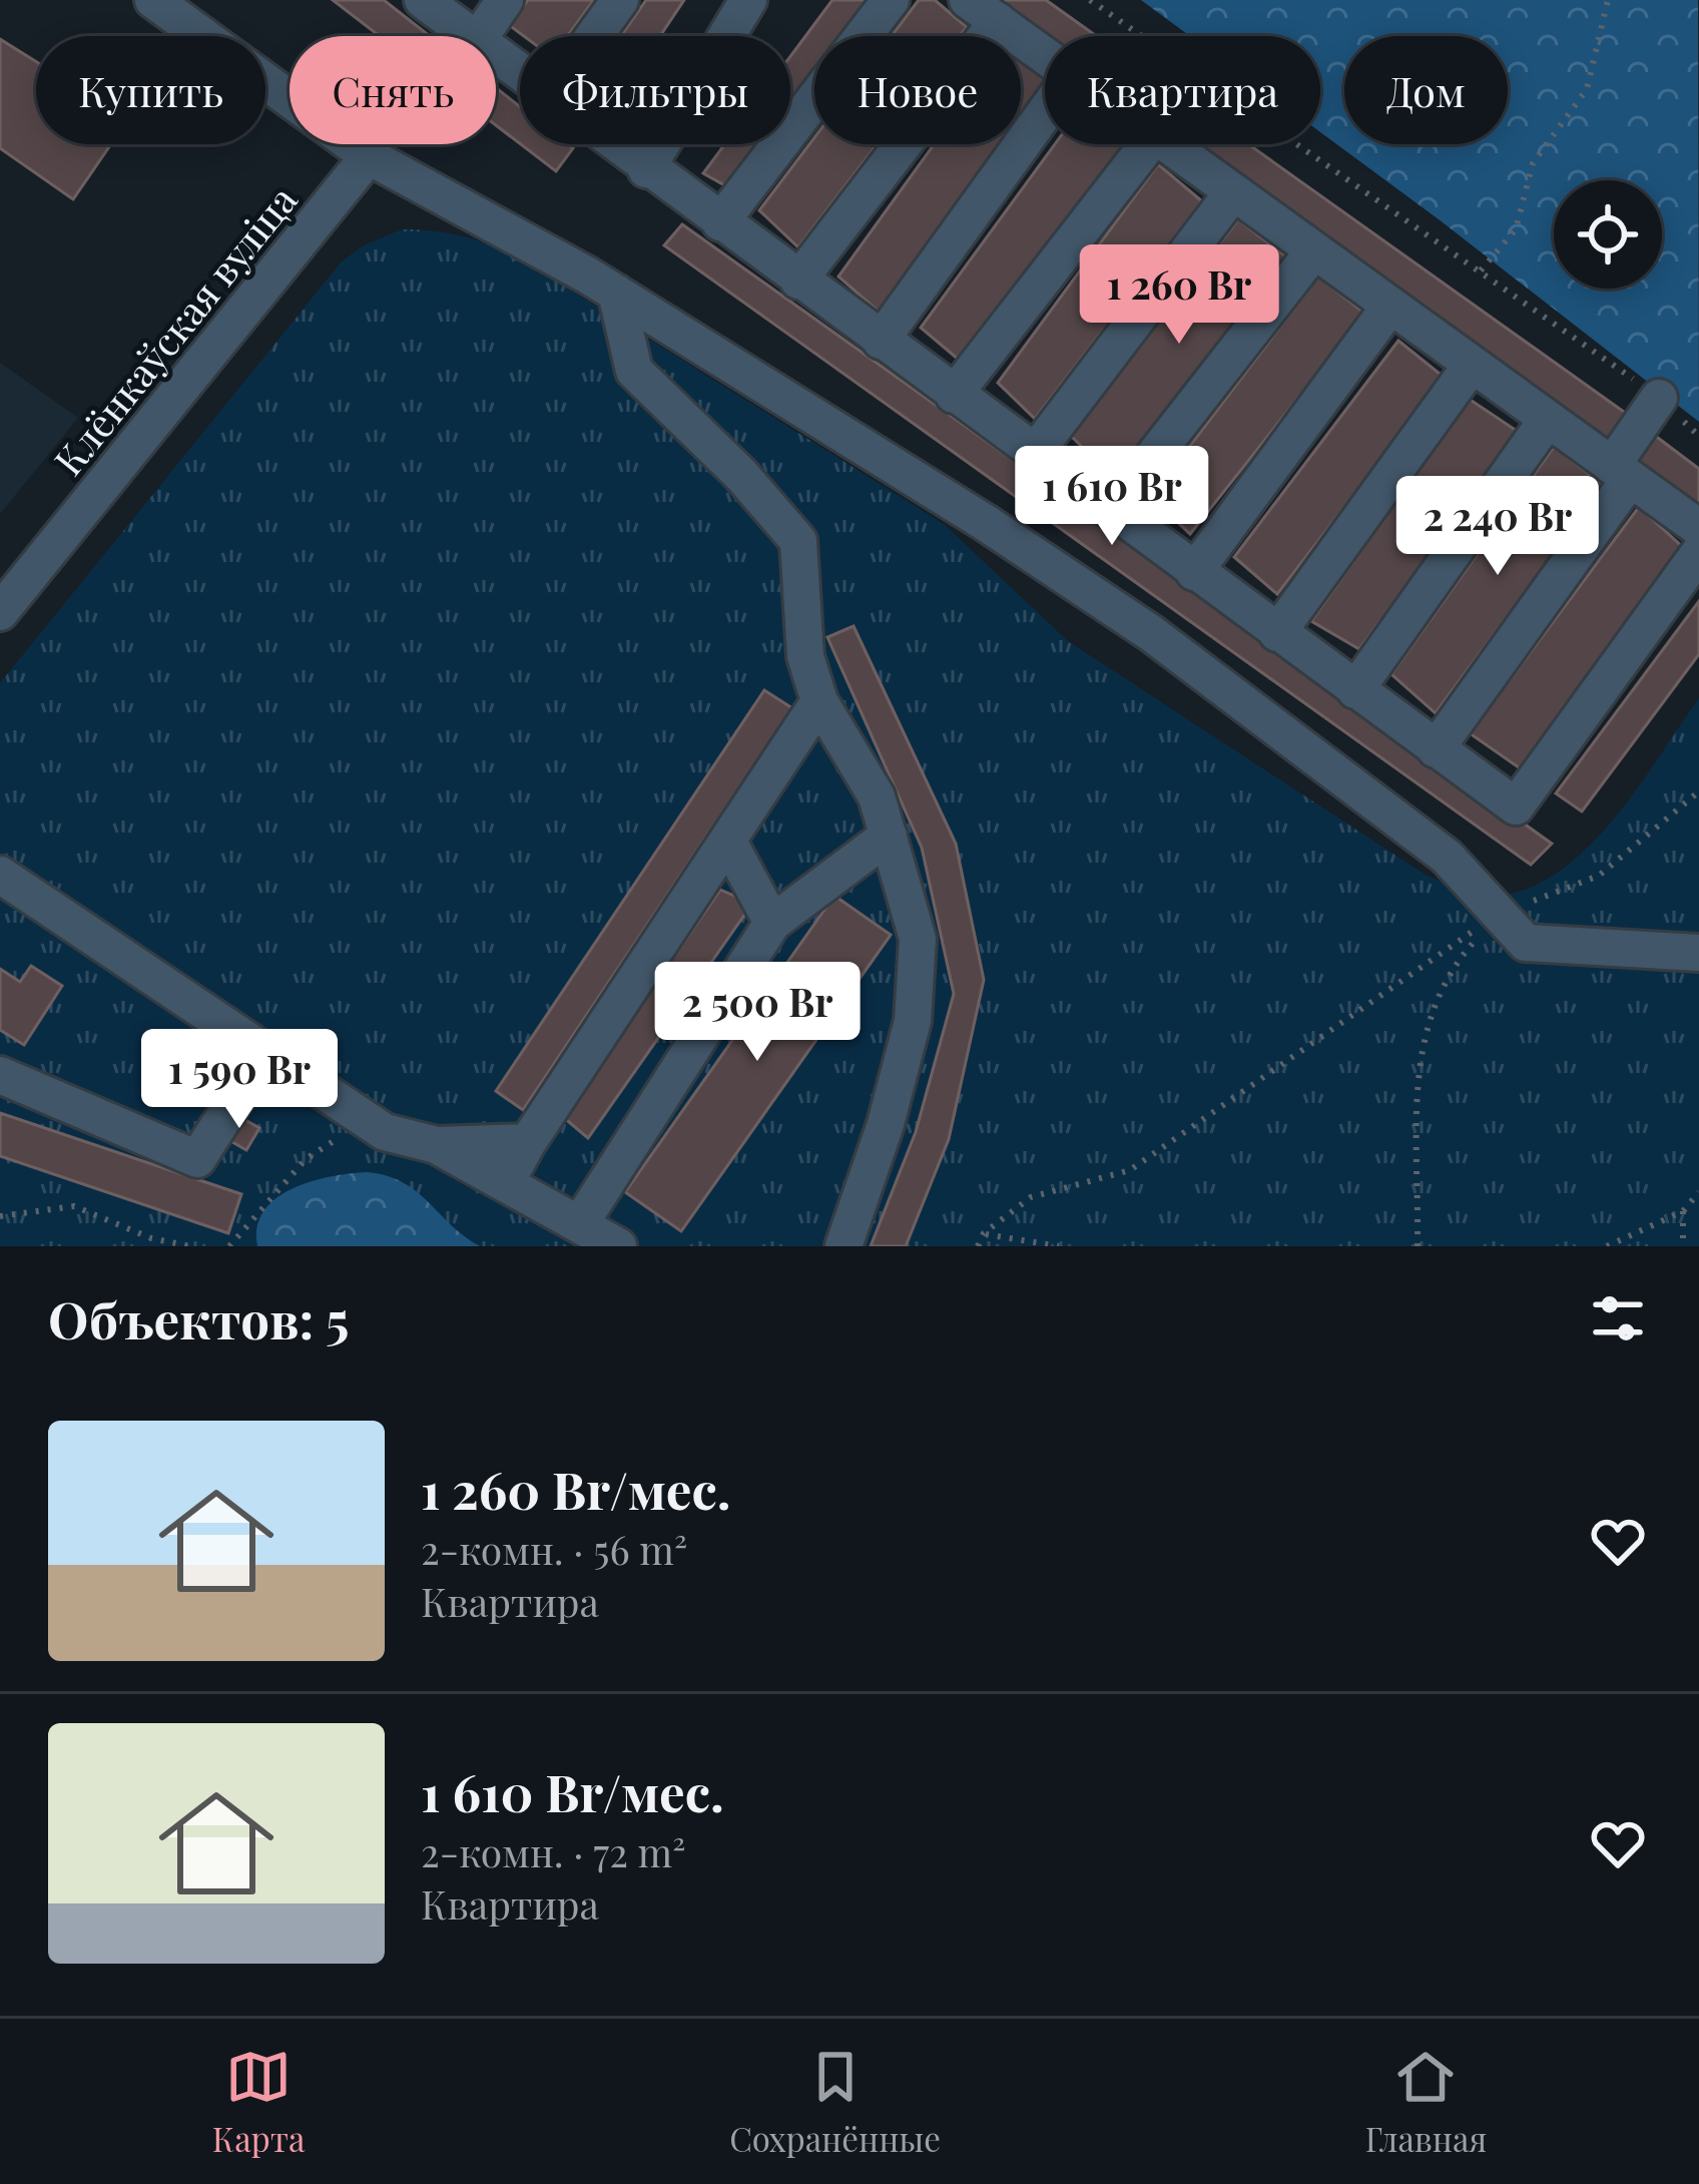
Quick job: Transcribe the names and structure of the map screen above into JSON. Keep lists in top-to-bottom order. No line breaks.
{"streets":{"street":["Клёнкаўская вуліца"]},"page":{"chip":["Купить","Снять","Фильтры","Новое","Квартира","Дом"],"price":["1 260 Br","1 610 Br","2 240 Br","2 500 Br","1 590 Br"],"heading":"Объектов: 5","list":[{"name":"1 260 Br/мес.","note":"2-комн. · 56 m² · Квартира"},{"name":"1 610 Br/мес.","note":"2-комн. · 72 m² · Квартира"}],"tabs":["Карта","Сохранённые","Главная"]}}
